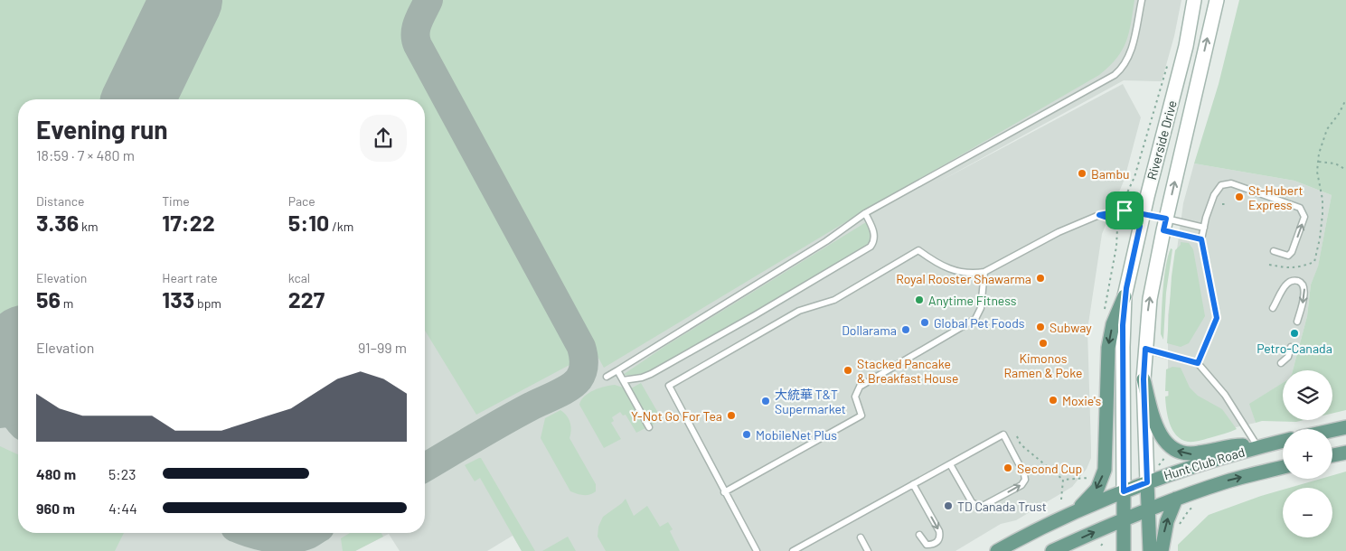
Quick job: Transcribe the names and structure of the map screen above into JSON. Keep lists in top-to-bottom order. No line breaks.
{"streets":{"main road":["Riverside Drive","Hunt Club Road"]},"crossings":[["Riverside Drive","Hunt Club Road"]],"places":["Bambu","St-Hubert Express","Royal Rooster Shawarma","Anytime Fitness","Global Pet Foods","Subway","Dollarama","Petro-Canada","Kimonos Ramen & Poke","Stacked Pancake & Breakfast House","Moxie's","大統華 T&T Supermarket","Y-Not Go For Tea","MobileNet Plus","Second Cup","TD Canada Trust"],"page":{"heading":["Evening run","18:59 · 7 × 480 m"],"stats":[["Distance","3.36 km"],["Time","17:22"],["Pace","5:10 /km"],["Elevation","56 m"],["Heart rate","133 bpm"],["kcal","227"]],"chart":["Elevation","91–99 m"],"map_buttons":["+","−"],"list":[{"name":"480 m","note":"5:23"},{"name":"960 m","note":"4:44"}]}}
